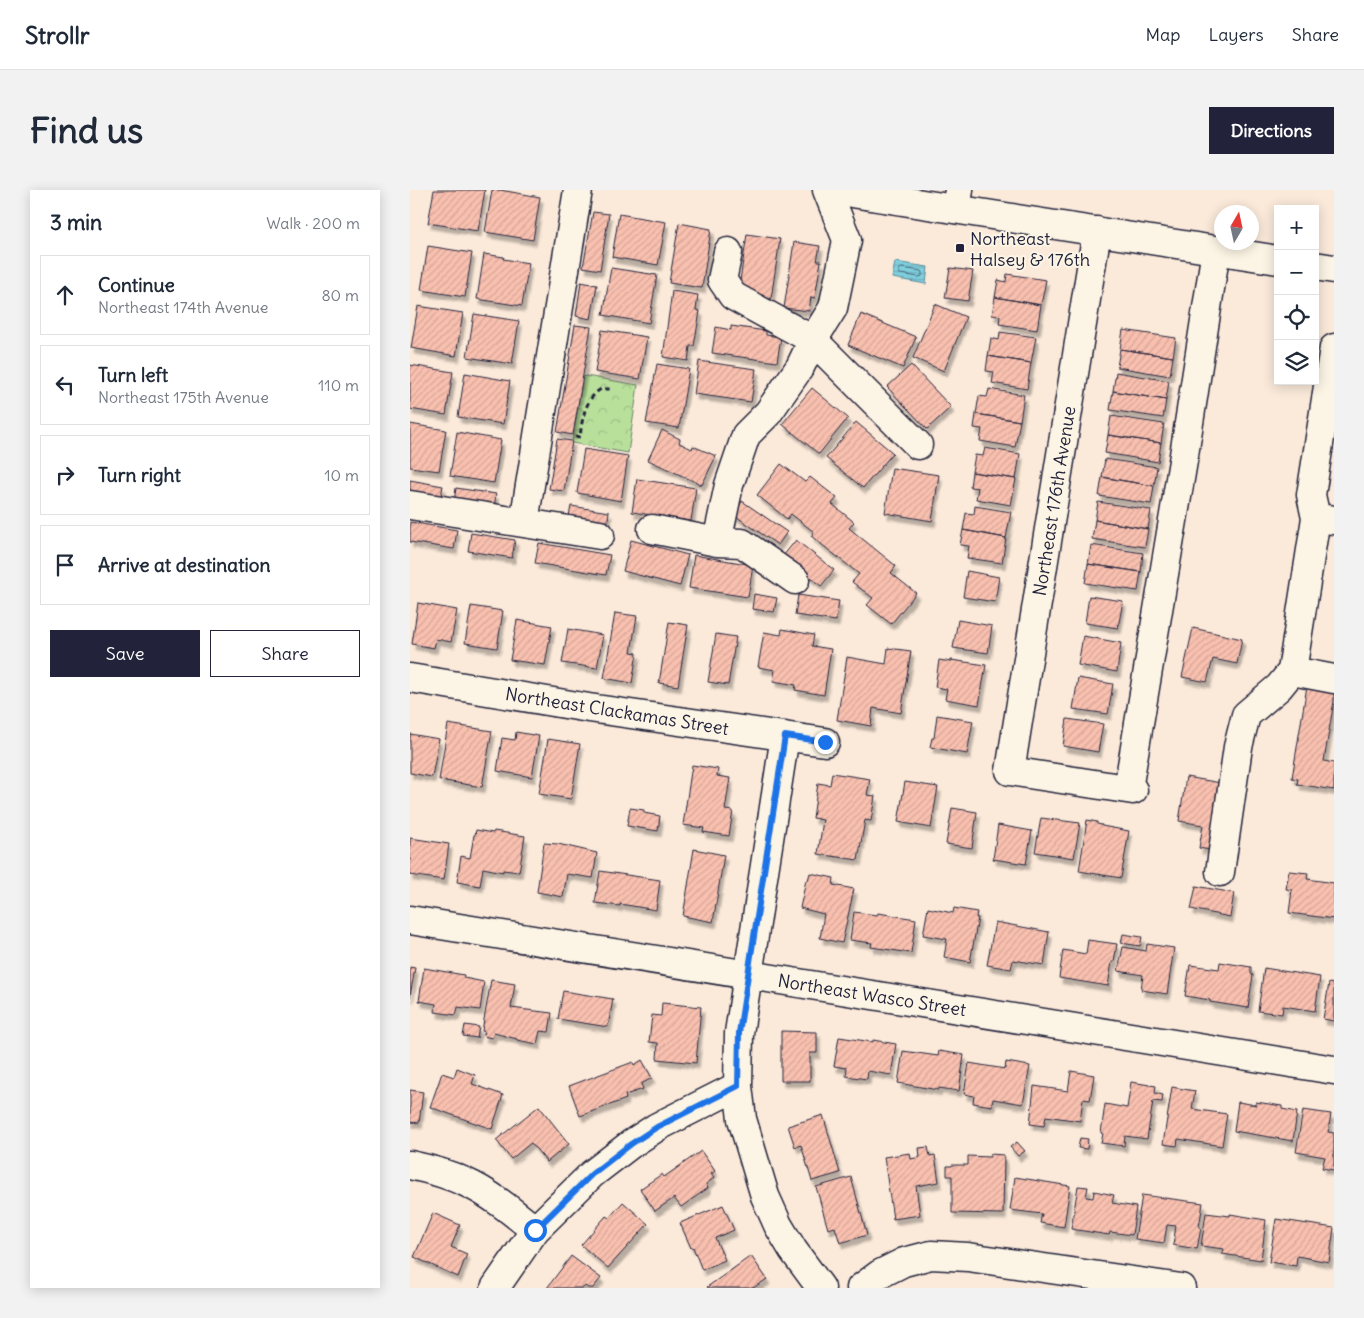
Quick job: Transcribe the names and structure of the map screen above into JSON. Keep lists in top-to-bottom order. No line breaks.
{"streets":{"street":["Northeast 176th Avenue","Northeast Clackamas Street","Northeast Wasco Street"]},"places":{"transit":["Northeast Halsey & 176th"]},"north":"top","page":{"header":"Strollr","nav":["Map","Layers","Share"],"buttons":["Directions",["Save","Share"]],"title":"Find us","heading":["3 min","Walk · 200 m"],"map_buttons":["+","−"],"list":[["Continue","Northeast 174th Avenue","80 m"],["Turn left","Northeast 175th Avenue","110 m"],["Turn right","10 m"],"Arrive at destination"]}}
